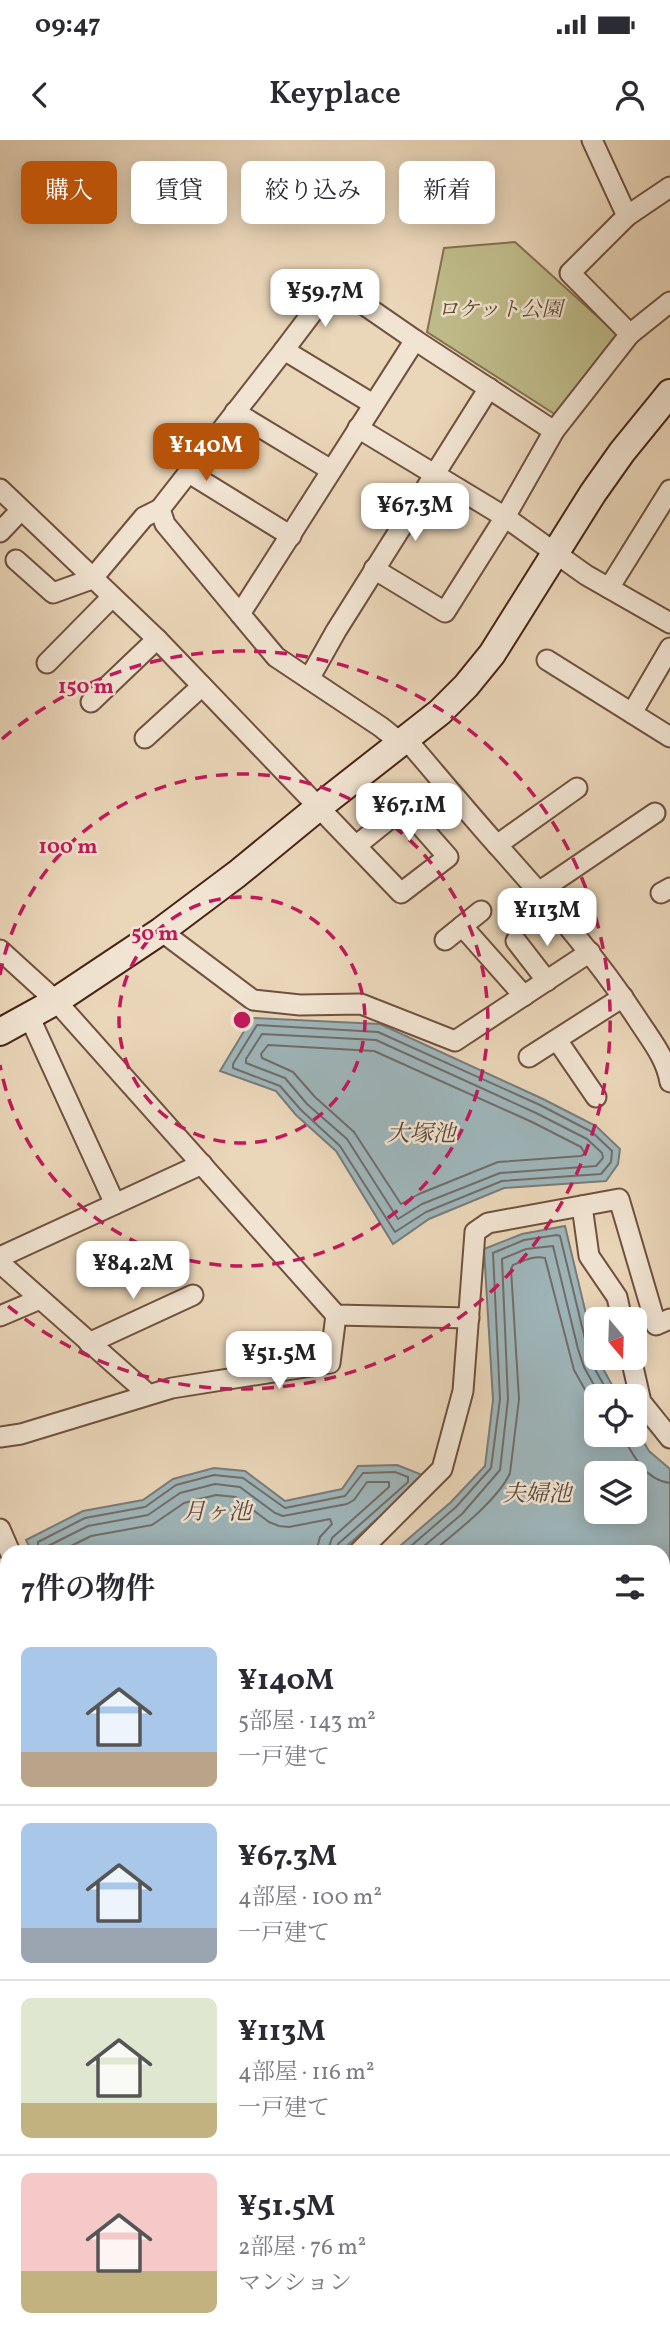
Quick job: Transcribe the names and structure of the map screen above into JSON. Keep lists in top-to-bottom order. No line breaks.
{"water":["大塚池","夫婦池","月ヶ池"],"parks":["ロケット公園"],"north":"bottom","page":{"status":"09:47","header":"Keyplace","chip":["購入","賃貸","絞り込み","新着"],"price":["¥59.7M","¥140M","¥67.3M","¥67.1M","¥113M","¥84.2M","¥51.5M"],"heading":"7件の物件","list":[{"name":"¥140M","note":"5部屋 · 143 m² · 一戸建て"},{"name":"¥67.3M","note":"4部屋 · 100 m² · 一戸建て"},{"name":"¥113M","note":"4部屋 · 116 m² · 一戸建て"},{"name":"¥51.5M","note":"2部屋 · 76 m² · マンション"}]},"rings":["150 m","100 m","50 m"]}
